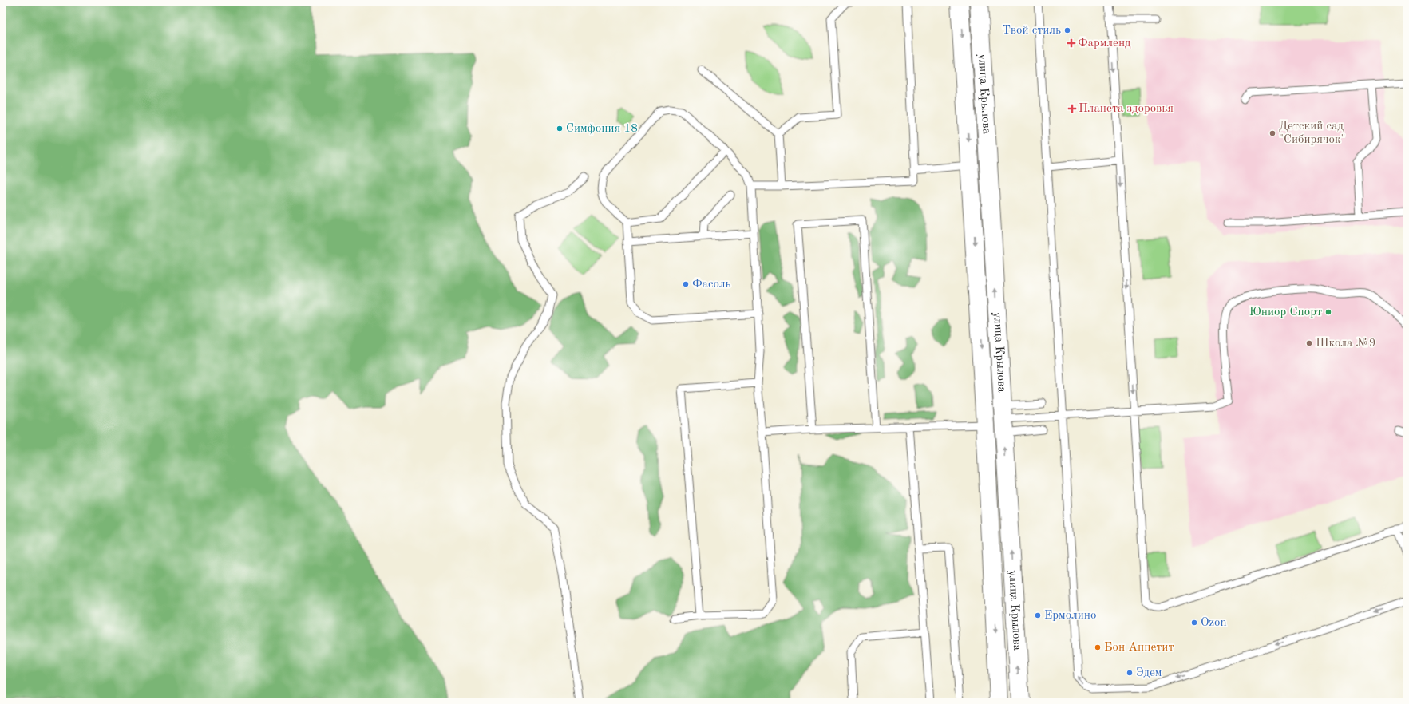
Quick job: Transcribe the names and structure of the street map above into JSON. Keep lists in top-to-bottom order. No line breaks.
{"streets":{"main road":["улица Крылова"]},"places":{"other":["Твой стиль","Симфония 18","Детский сад \"Сибирячок\"","Фасоль","Юниор Спорт","Школа №9","Ермолино","Ozon","Бон Аппетит","Эдем"],"health":["Фармленд","Планета здоровья"]}}
